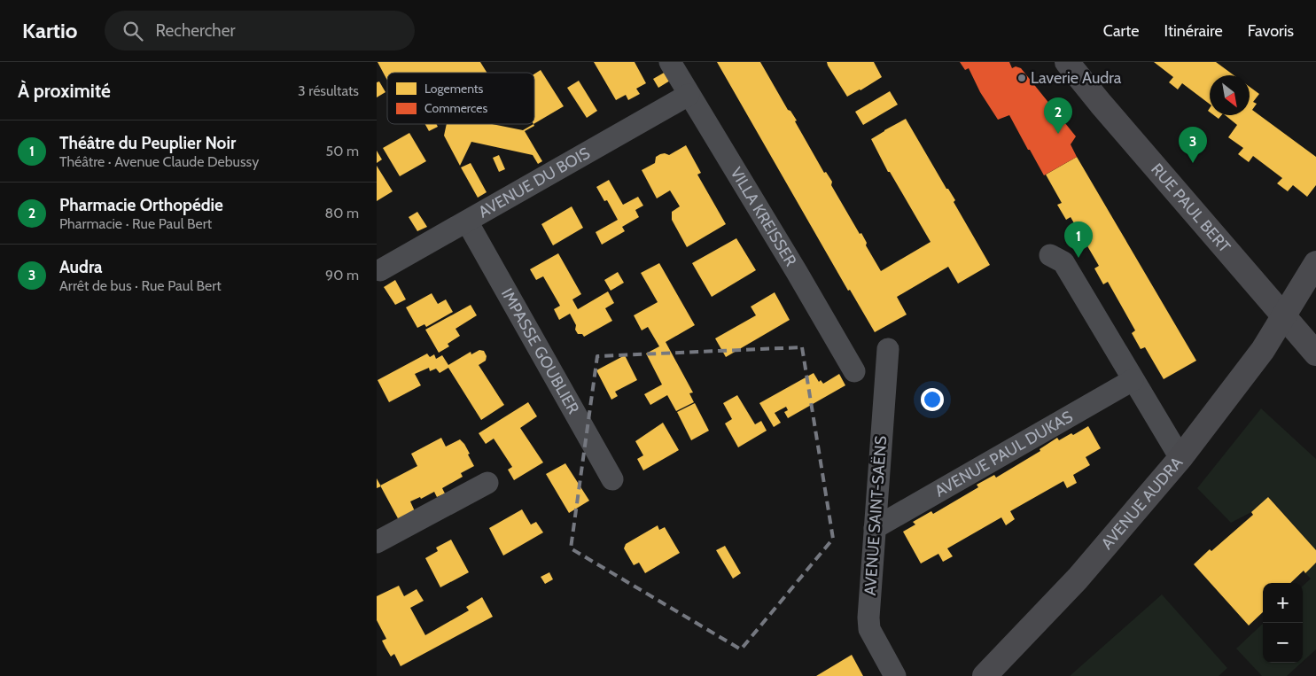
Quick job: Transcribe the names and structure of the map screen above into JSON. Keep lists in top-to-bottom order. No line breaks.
{"streets":{"street":["AVENUE DU BOIS","RUE PAUL BERT","VILLA KREISSER","IMPASSE GOUBLIER","AVENUE PAUL DUKAS","AVENUE AUDRA","AVENUE SAINT-SAËNS"]},"crossings":[["AVENUE DU BOIS","VILLA KREISSER"],["AVENUE DU BOIS","IMPASSE GOUBLIER"],["RUE PAUL BERT","AVENUE AUDRA"],["AVENUE PAUL DUKAS","AVENUE SAINT-SAËNS"]],"places":["Laverie Audra"],"legend":["Logements","Commerces"],"north":"bottom right","page":{"header":"Kartio","search":"Rechercher","nav":["Carte","Itinéraire","Favoris"],"heading":["À proximité","3 résultats"],"pins":["2","3","1"],"list":[{"mark":"1","name":"Théâtre du Peuplier Noir","note":"Théâtre · Avenue Claude Debussy","value":"50 m"},{"mark":"2","name":"Pharmacie Orthopédie","note":"Pharmacie · Rue Paul Bert","value":"80 m"},{"mark":"3","name":"Audra","note":"Arrêt de bus · Rue Paul Bert","value":"90 m"}],"map_buttons":["+","−"]}}
